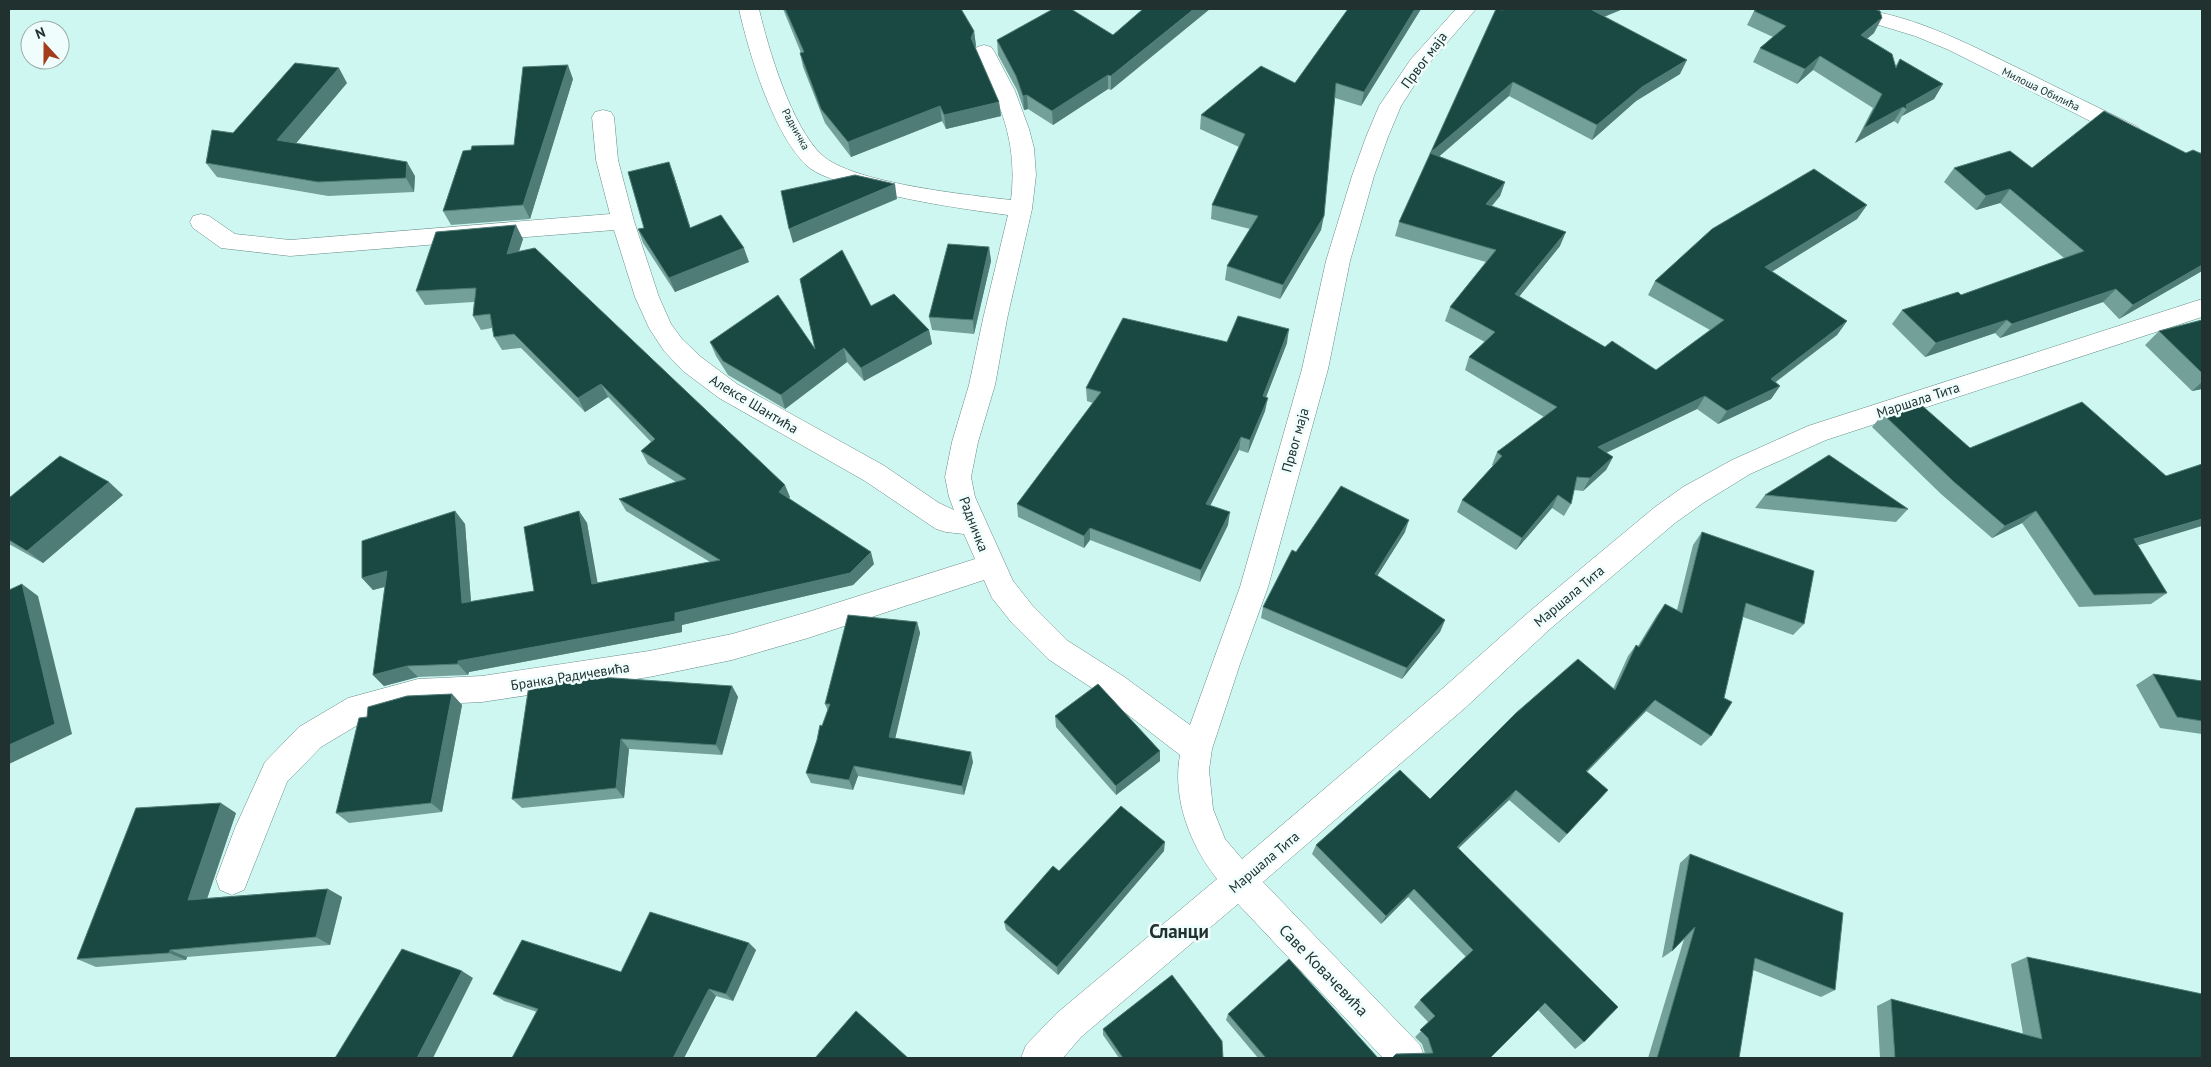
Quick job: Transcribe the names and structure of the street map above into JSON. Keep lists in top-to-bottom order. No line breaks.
{"streets":{"street":["Првог маја","Милоша Обилића","Радничка","Маршала Тита","Алексе Шантића","Бранка Радичевића","Саве Ковачевића"]},"crossings":[["Првог маја","Радничка"],["Првог маја","Маршала Тита"],["Првог маја","Саве Ковачевића"],["Радничка","Алексе Шантића"],["Радничка","Бранка Радичевића"],["Маршала Тита","Саве Ковачевића"]],"districts":["Сланци"],"north":"top"}
